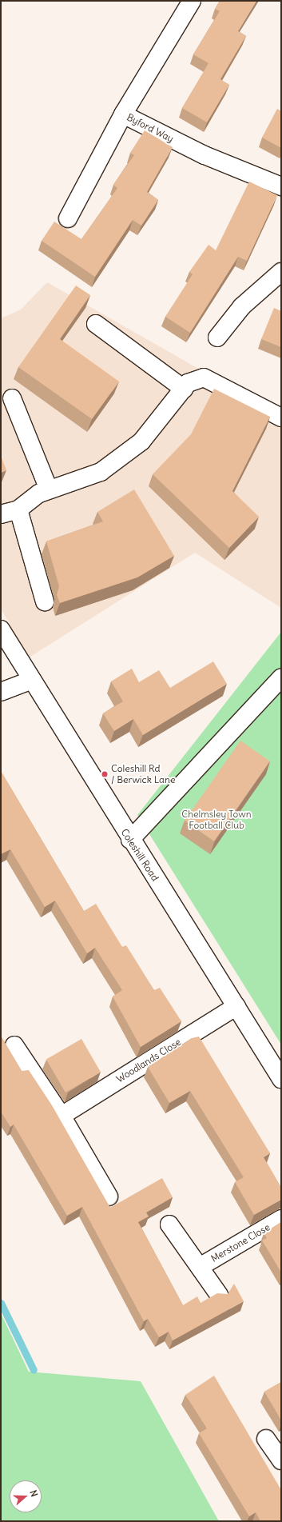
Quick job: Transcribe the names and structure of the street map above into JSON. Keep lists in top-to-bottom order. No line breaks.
{"streets":{"street":["Byford Way","Coleshill Road","Woodlands Close","Merstone Close"]},"crossings":[["Coleshill Road","Woodlands Close"]],"parks":["Chelmsley Town Football Club"],"places":["Coleshill Rd / Berwick Lane"],"north":"right"}
